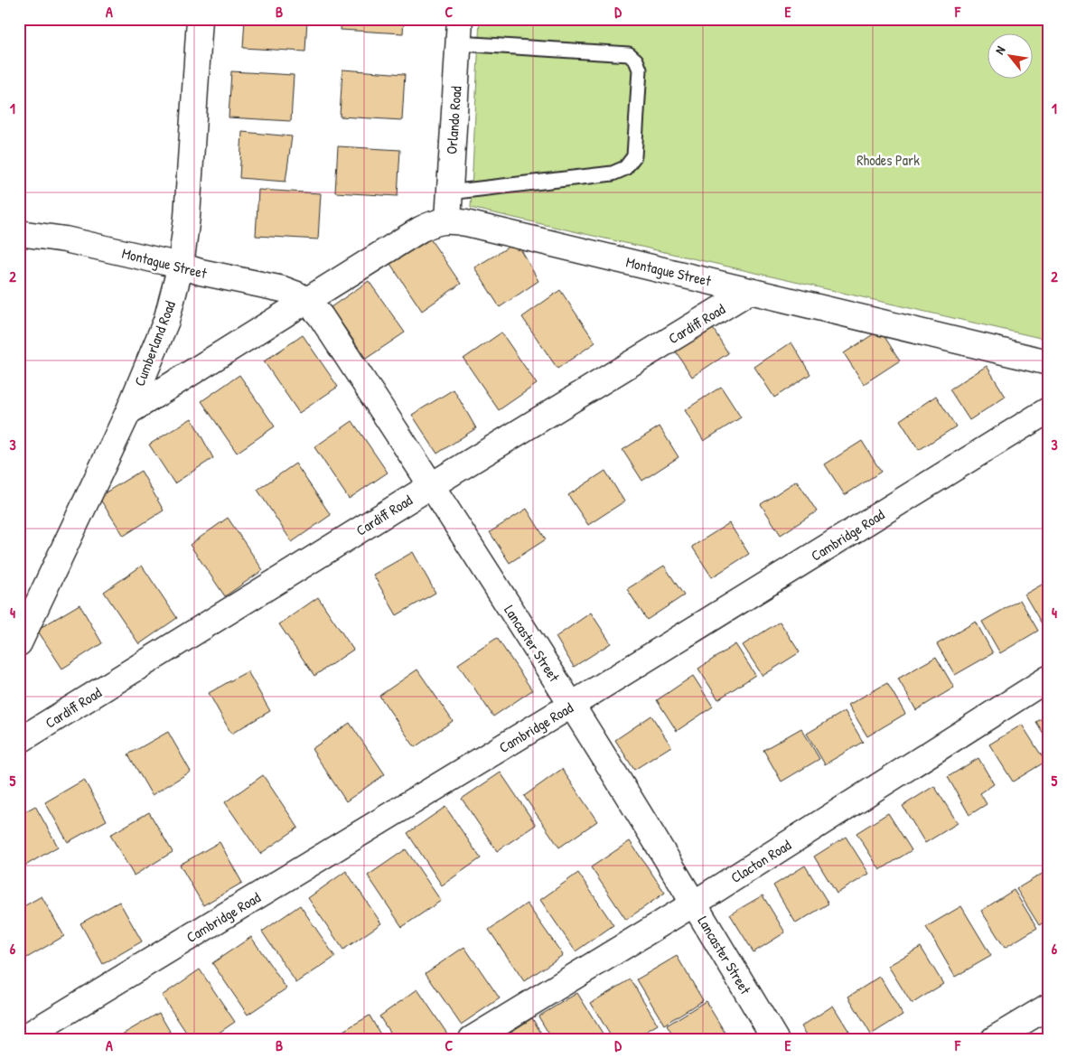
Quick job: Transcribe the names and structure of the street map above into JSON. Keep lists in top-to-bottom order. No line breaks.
{"streets":{"street":["Orlando Road","Montague Street","Cardiff Road","Cumberland Road","Cambridge Road","Lancaster Street","Clacton Road"]},"crossings":[["Orlando Road","Montague Street"],["Montague Street","Cardiff Road"],["Montague Street","Cumberland Road"],["Montague Street","Lancaster Street"],["Cardiff Road","Lancaster Street"],["Cambridge Road","Lancaster Street"],["Lancaster Street","Clacton Road"]],"parks":["Rhodes Park"],"north":"top left","grid":{"columns":["A","B","C","D","E","F"],"rows":["1","2","3","4","5","6"]}}
